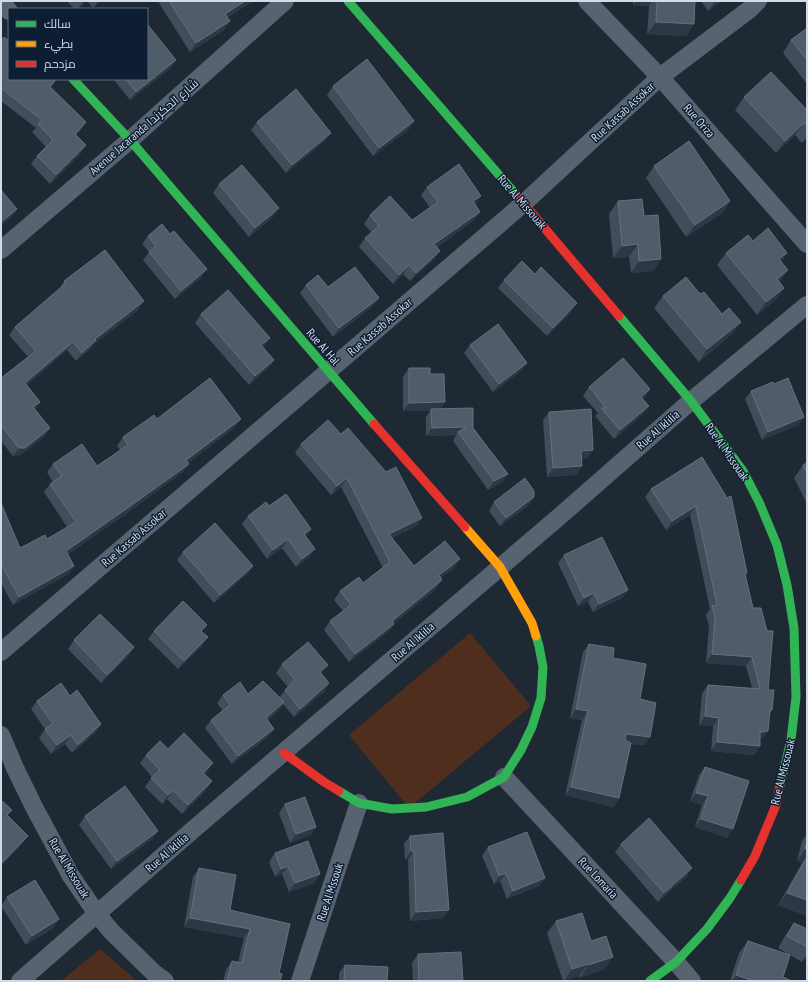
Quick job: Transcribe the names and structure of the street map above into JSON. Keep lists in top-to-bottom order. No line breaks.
{"streets":{"street":["Rue Kassab Assokar","Rue Oriza","Avenue Jacaranda شارع الجكرندا","Rue Al Missouak","Rue Al Hal","Rue Al Iklilia","Rue Lomaria","Rue Al Mssouk"]},"crossings":[["Rue Kassab Assokar","Rue Oriza"],["Rue Kassab Assokar","Rue Al Missouak"],["Rue Kassab Assokar","Rue Al Hal"],["Avenue Jacaranda شارع الجكرندا","Rue Al Hal"],["Rue Al Missouak","Rue Al Iklilia"],["Rue Al Missouak","Rue Lomaria"],["Rue Al Hal","Rue Al Iklilia"]],"legend":["سالك","بطيء","مزدحم"]}
